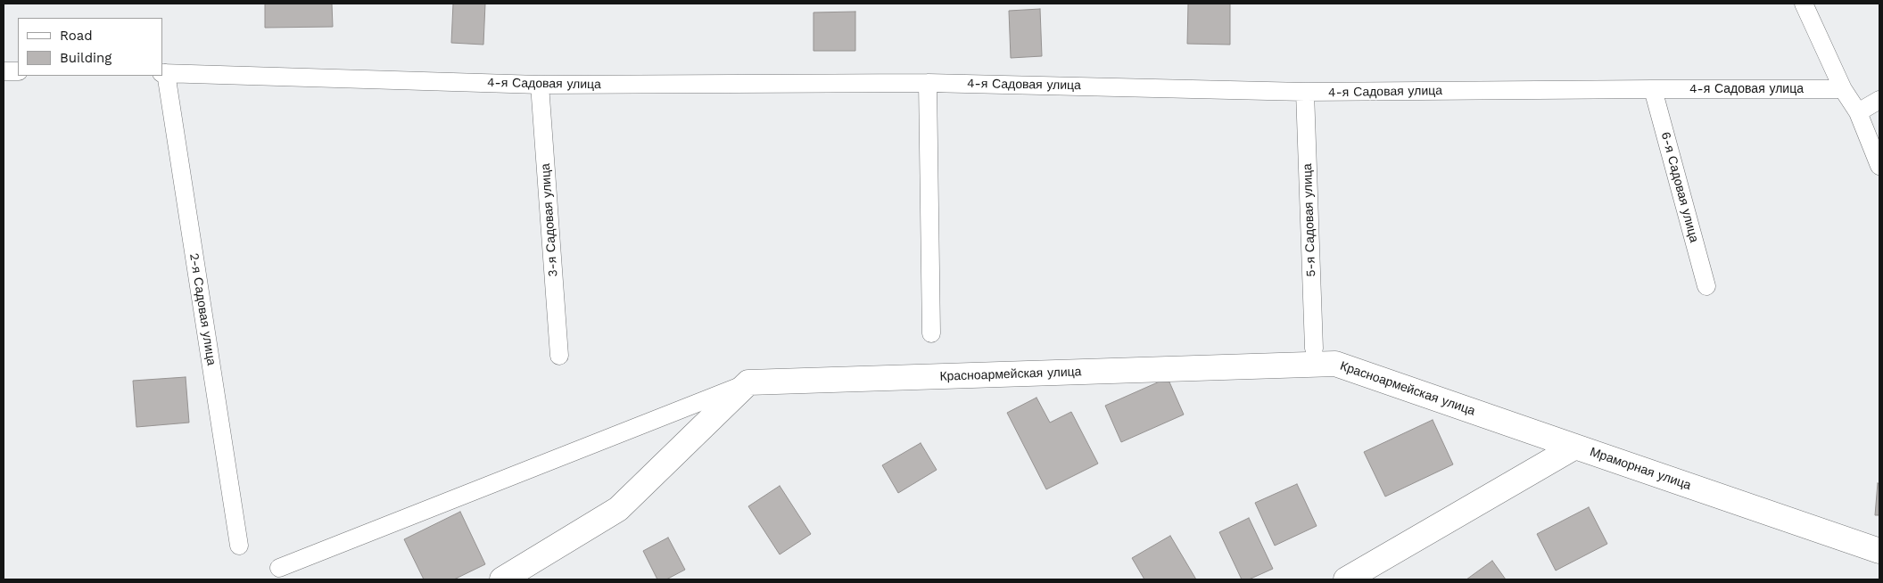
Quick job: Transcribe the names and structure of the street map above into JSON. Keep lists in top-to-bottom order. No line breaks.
{"streets":{"street":["Красноармейская улица","Мраморная улица"],"lane":["4-я Садовая улица","6-я Садовая улица","3-я Садовая улица","5-я Садовая улица","2-я Садовая улица"]},"crossings":[["4-я Садовая улица","6-я Садовая улица"],["4-я Садовая улица","3-я Садовая улица"],["4-я Садовая улица","5-я Садовая улица"],["4-я Садовая улица","2-я Садовая улица"],["Красноармейская улица","Мраморная улица"]],"legend":["Road","Building"]}
